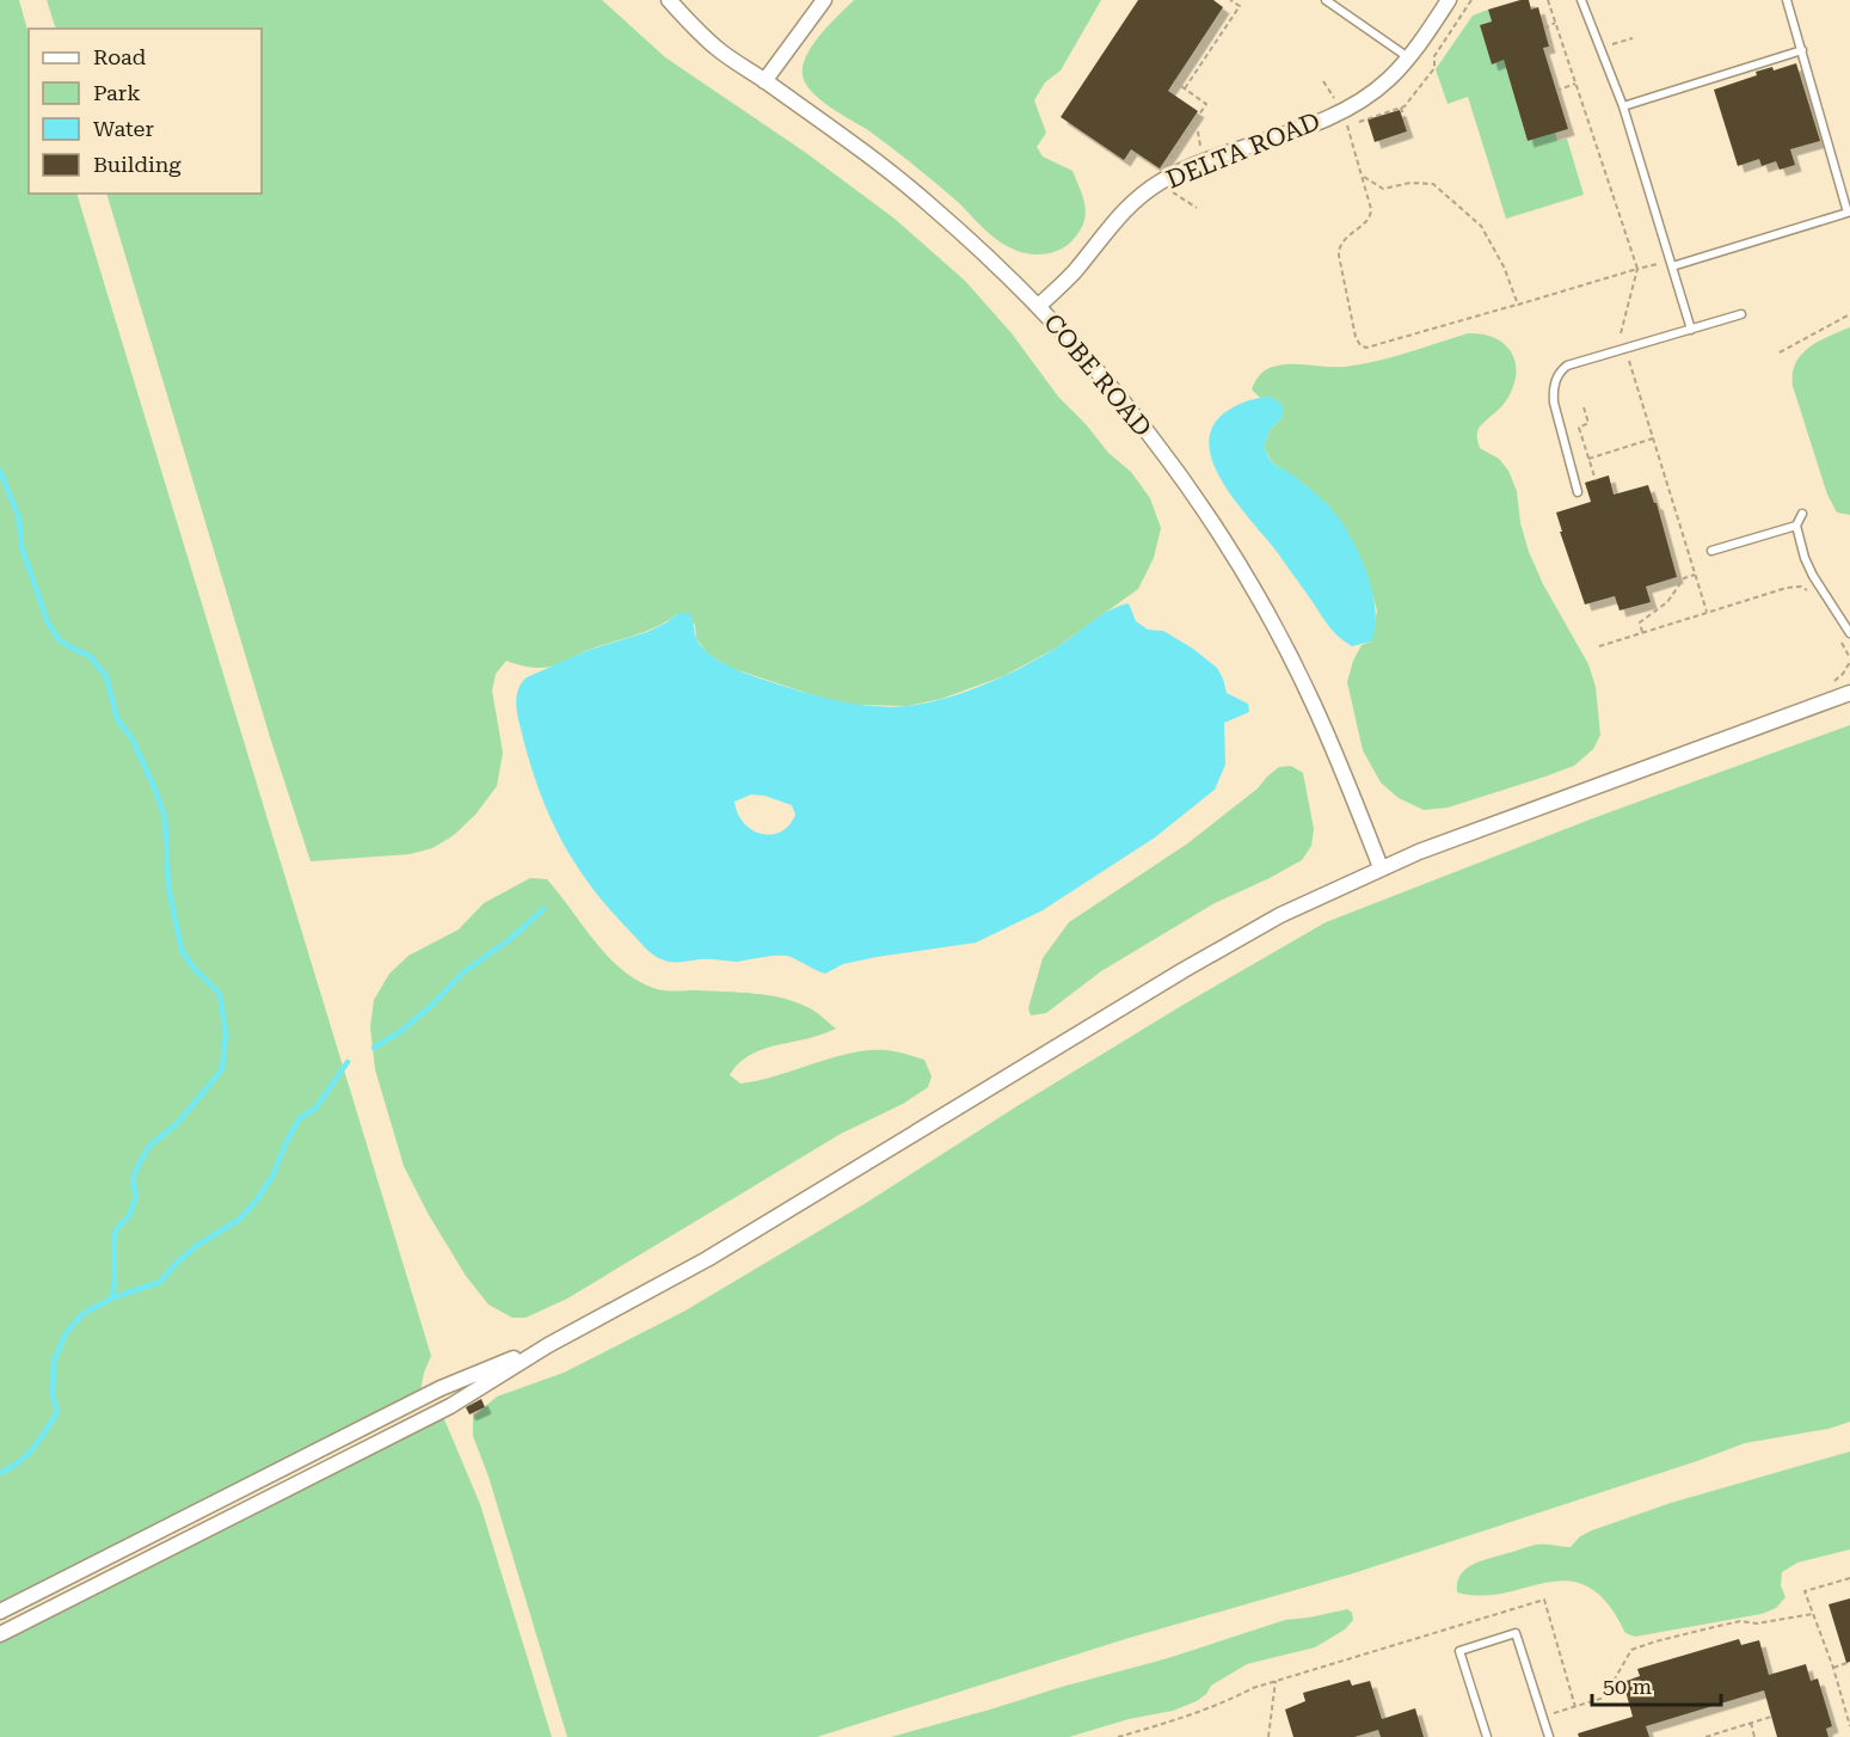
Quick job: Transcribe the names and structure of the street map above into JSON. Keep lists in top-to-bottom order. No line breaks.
{"streets":{"street":["DELTA ROAD","COBE ROAD"]},"crossings":[["DELTA ROAD","COBE ROAD"]],"legend":["Road","Park","Water","Building"],"scale_bar":"50 m"}
